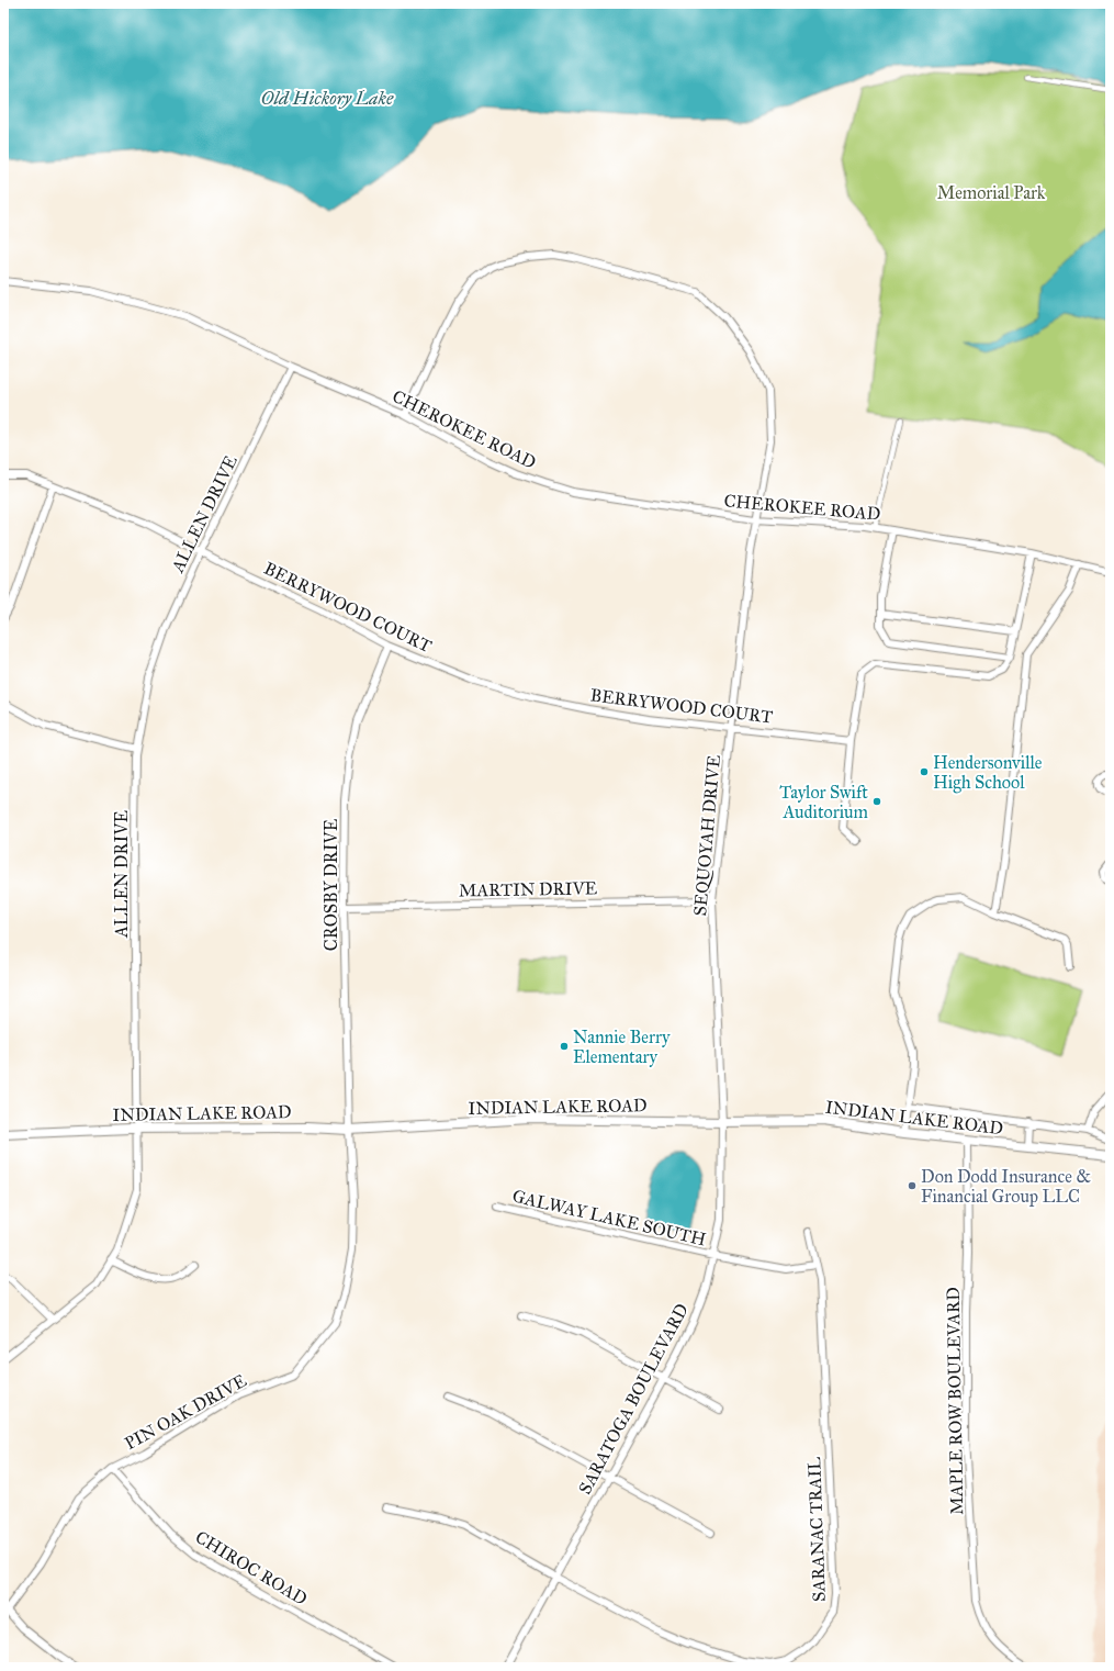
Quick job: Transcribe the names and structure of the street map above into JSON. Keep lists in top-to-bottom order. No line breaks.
{"streets":{"street":["CHEROKEE ROAD","ALLEN DRIVE","BERRYWOOD COURT","SEQUOYAH DRIVE","CROSBY DRIVE","MARTIN DRIVE","INDIAN LAKE ROAD","GALWAY LAKE SOUTH","SARATOGA BOULEVARD","MAPLE ROW BOULEVARD","PIN OAK DRIVE","SARANAC TRAIL","CHIROC ROAD"]},"crossings":[["CHEROKEE ROAD","ALLEN DRIVE"],["CHEROKEE ROAD","SEQUOYAH DRIVE"],["ALLEN DRIVE","BERRYWOOD COURT"],["ALLEN DRIVE","INDIAN LAKE ROAD"],["BERRYWOOD COURT","SEQUOYAH DRIVE"],["BERRYWOOD COURT","CROSBY DRIVE"],["SEQUOYAH DRIVE","MARTIN DRIVE"],["SEQUOYAH DRIVE","INDIAN LAKE ROAD"],["SEQUOYAH DRIVE","SARATOGA BOULEVARD"],["CROSBY DRIVE","MARTIN DRIVE"],["CROSBY DRIVE","INDIAN LAKE ROAD"],["CROSBY DRIVE","PIN OAK DRIVE"],["INDIAN LAKE ROAD","SARATOGA BOULEVARD"],["INDIAN LAKE ROAD","MAPLE ROW BOULEVARD"],["INDIAN LAKE ROAD","PIN OAK DRIVE"],["GALWAY LAKE SOUTH","SARATOGA BOULEVARD"],["GALWAY LAKE SOUTH","SARANAC TRAIL"],["SARATOGA BOULEVARD","SARANAC TRAIL"],["PIN OAK DRIVE","CHIROC ROAD"]],"water":["Old Hickory Lake"],"parks":["Memorial Park"],"places":["Hendersonville High School","Taylor Swift Auditorium","Nannie Berry Elementary","Don Dodd Insurance & Financial Group LLC"]}
